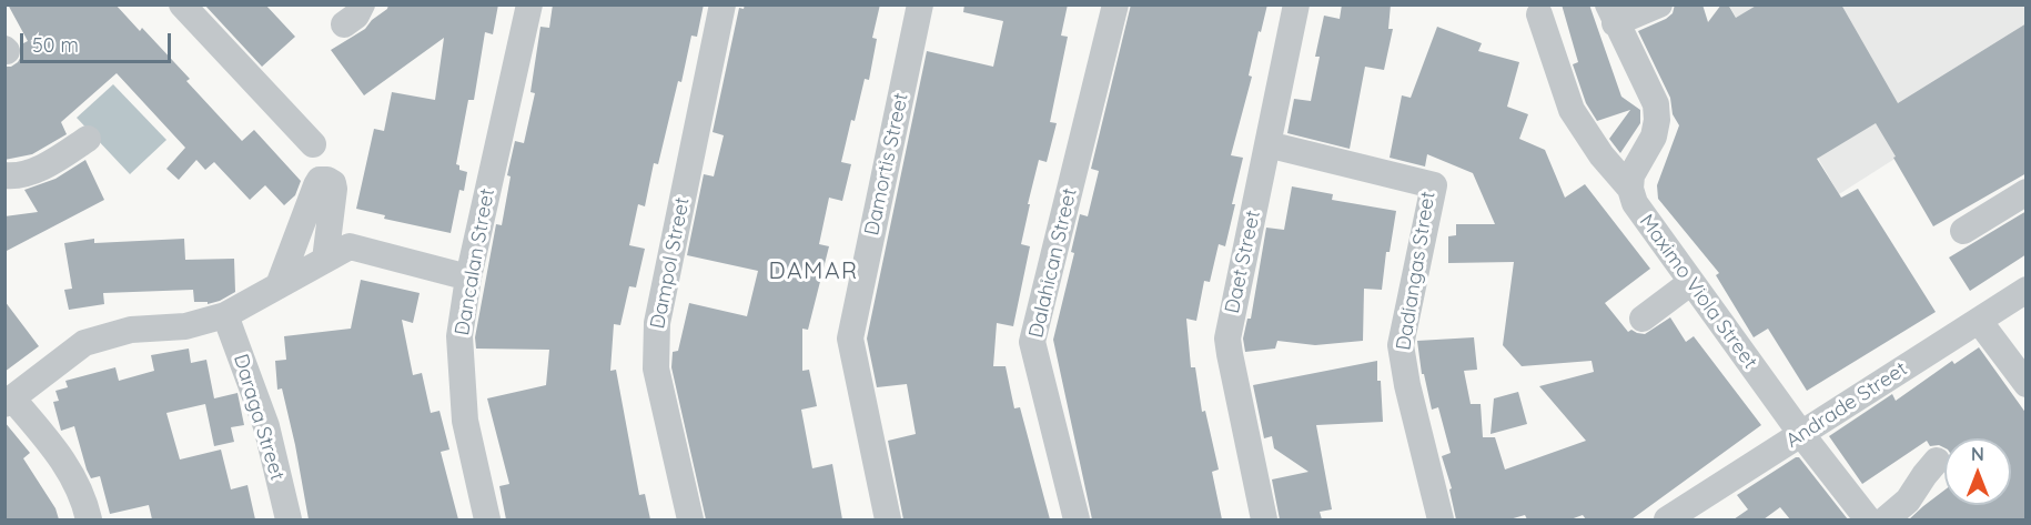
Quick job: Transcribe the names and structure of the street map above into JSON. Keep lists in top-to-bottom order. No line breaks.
{"streets":{"street":["Damortis Street","Dancalan Street","Daet Street","Dampol Street","Dalahican Street","Dadiangas Street","Maximo Viola Street","Andrade Street","Daraga Street"]},"crossings":[["Daet Street","Dadiangas Street"],["Maximo Viola Street","Andrade Street"]],"districts":["DAMAR"],"scale_bar":"50 m","north":"top"}
